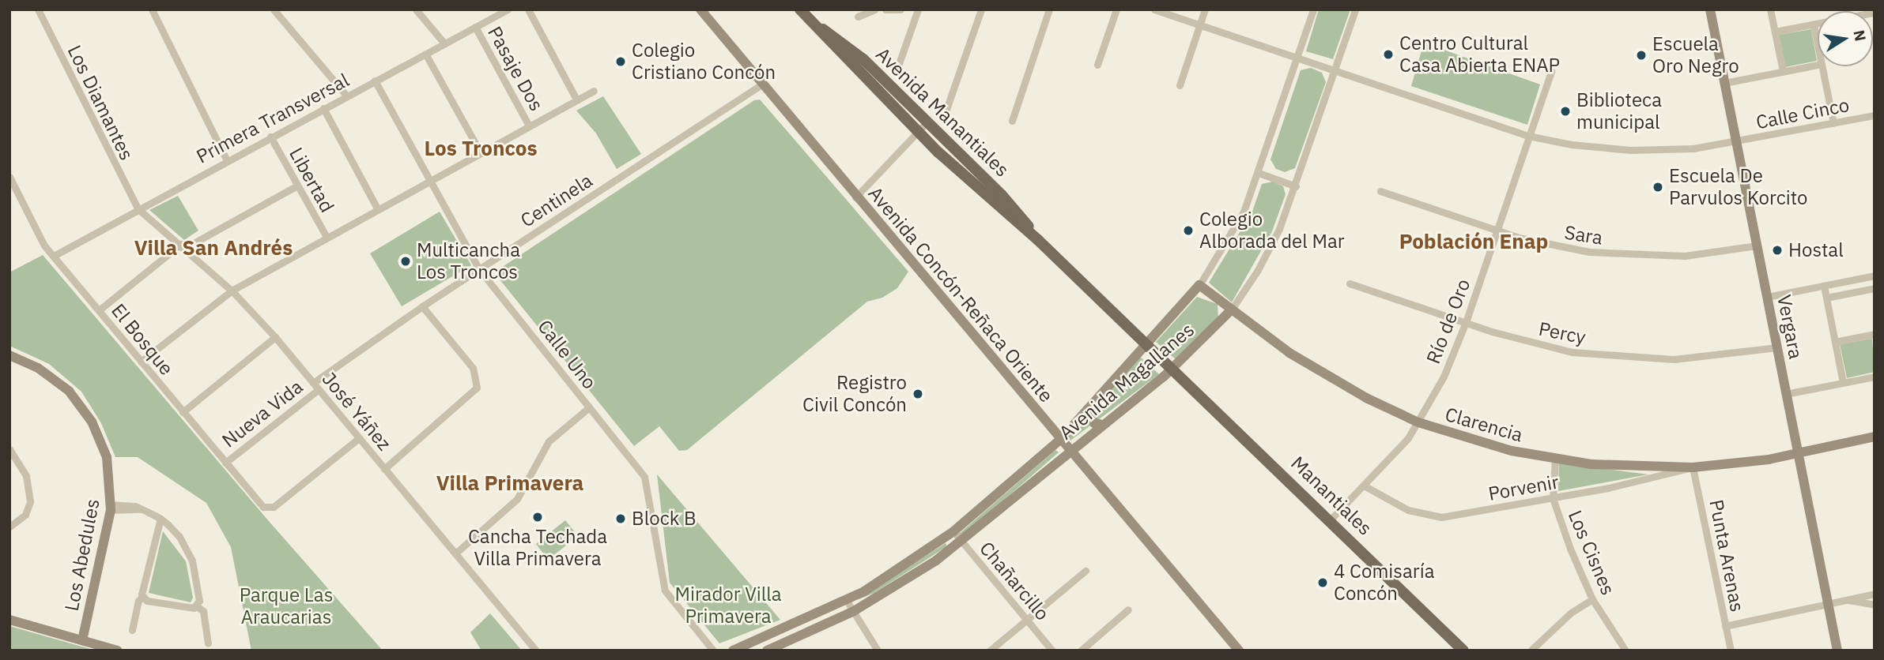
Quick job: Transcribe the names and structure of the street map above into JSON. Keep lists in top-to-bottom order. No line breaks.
{"streets":{"main road":["Avenida Manantiales","Manantiales"],"street":["Pasaje Dos","Los Diamantes","Calle Cinco","Primera Transversal","Libertad","Centinela","Sara","Avenida Concón-Reñaca Oriente","Río de Oro","Vergara","Percy","El Bosque","Calle Uno","Avenida Magallanes","José Yáñez","Nueva Vida","Clarencia","Porvenir","Los Cisnes","Los Abedules","Punta Arenas","Chañarcillo"]},"crossings":[["Pasaje Dos","Primera Transversal"],["Los Diamantes","Primera Transversal"],["Los Diamantes","José Yáñez"],["Avenida Manantiales","Avenida Magallanes"],["Avenida Manantiales","Manantiales"],["Calle Cinco","Río de Oro"],["Calle Cinco","Vergara"],["Calle Cinco","Avenida Magallanes"],["Primera Transversal","Libertad"],["Primera Transversal","El Bosque"],["Primera Transversal","Calle Uno"],["Primera Transversal","José Yáñez"],["Centinela","Avenida Concón-Reñaca Oriente"],["Centinela","Calle Uno"],["Centinela","José Yáñez"],["Centinela","Nueva Vida"],["Sara","Río de Oro"],["Sara","Vergara"],["Avenida Concón-Reñaca Oriente","Avenida Magallanes"],["Río de Oro","Percy"],["Río de Oro","Clarencia"],["Río de Oro","Porvenir"],["Río de Oro","Manantiales"],["Vergara","Percy"],["Vergara","Clarencia"],["El Bosque","José Yáñez"],["El Bosque","Nueva Vida"],["Avenida Magallanes","Clarencia"],["Avenida Magallanes","Manantiales"],["Avenida Magallanes","Chañarcillo"],["José Yáñez","Nueva Vida"],["Clarencia","Porvenir"],["Clarencia","Los Cisnes"],["Clarencia","Punta Arenas"],["Porvenir","Los Cisnes"],["Porvenir","Punta Arenas"]],"districts":["Los Troncos","Población Enap","Villa San Andrés","Villa Primavera"],"parks":["Mirador Villa Primavera","Parque Las Araucarias"],"places":["Centro Cultural Casa Abierta ENAP","Escuela Oro Negro","Colegio Cristiano Concón","Biblioteca municipal","Escuela De Parvulos Korcito","Colegio Alborada del Mar","Hostal","Multicancha Los Troncos","Registro Civil Concón","Cancha Techada Villa Primavera","Block B","4 Comisaría Concón"],"north":"right"}
